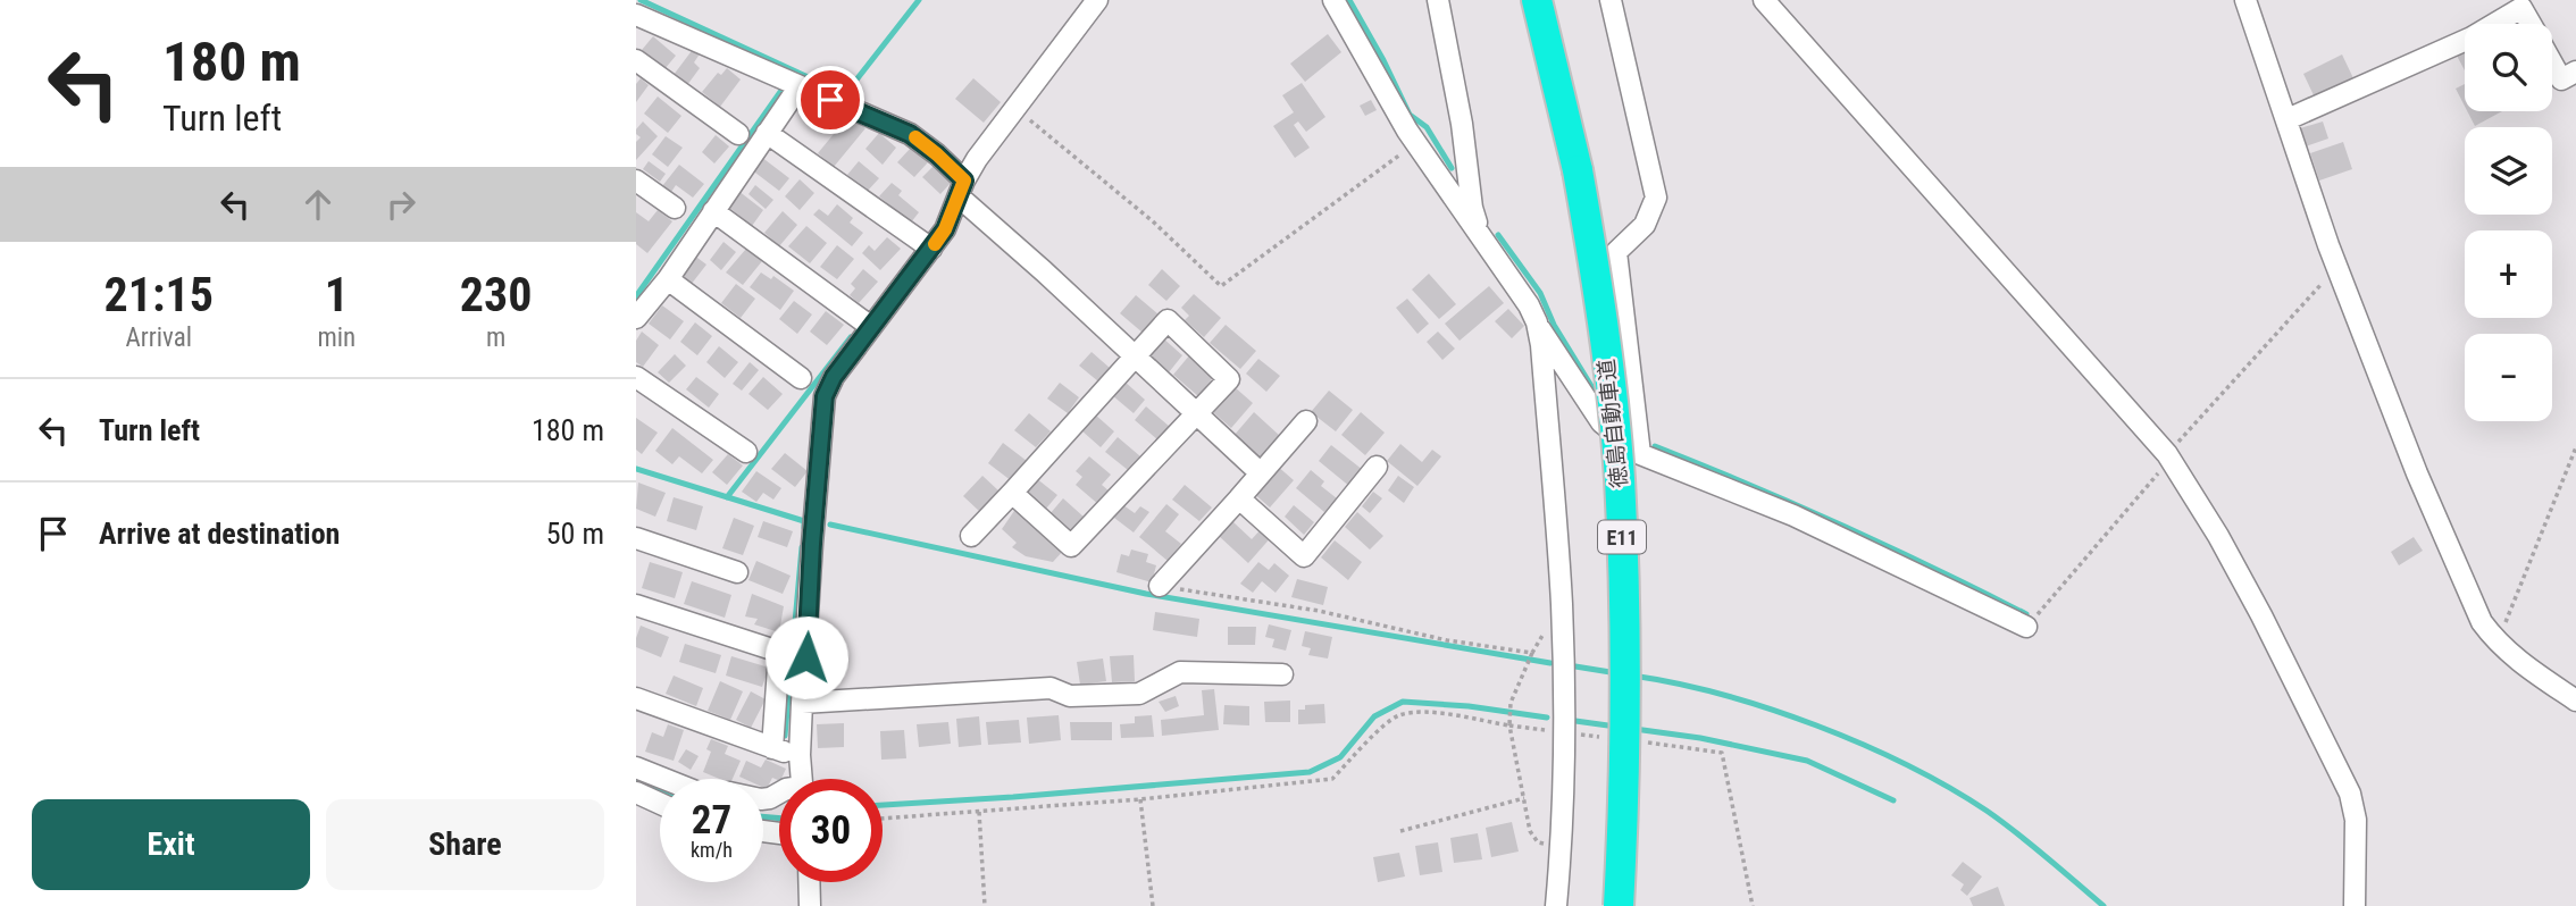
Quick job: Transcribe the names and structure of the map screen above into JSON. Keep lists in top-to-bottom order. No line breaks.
{"streets":{"highway":["徳島自動車道","E11"]},"page":{"turn":["180 m","Turn left"],"map_buttons":["+","−"],"eta":["21:15","Arrival","1","min","230","m"],"list":[{"name":"Turn left","value":"180 m"},{"name":"Arrive at destination","value":"50 m"}],"speed":"27 km/h","limit":"30","buttons":["Exit","Share"]}}
